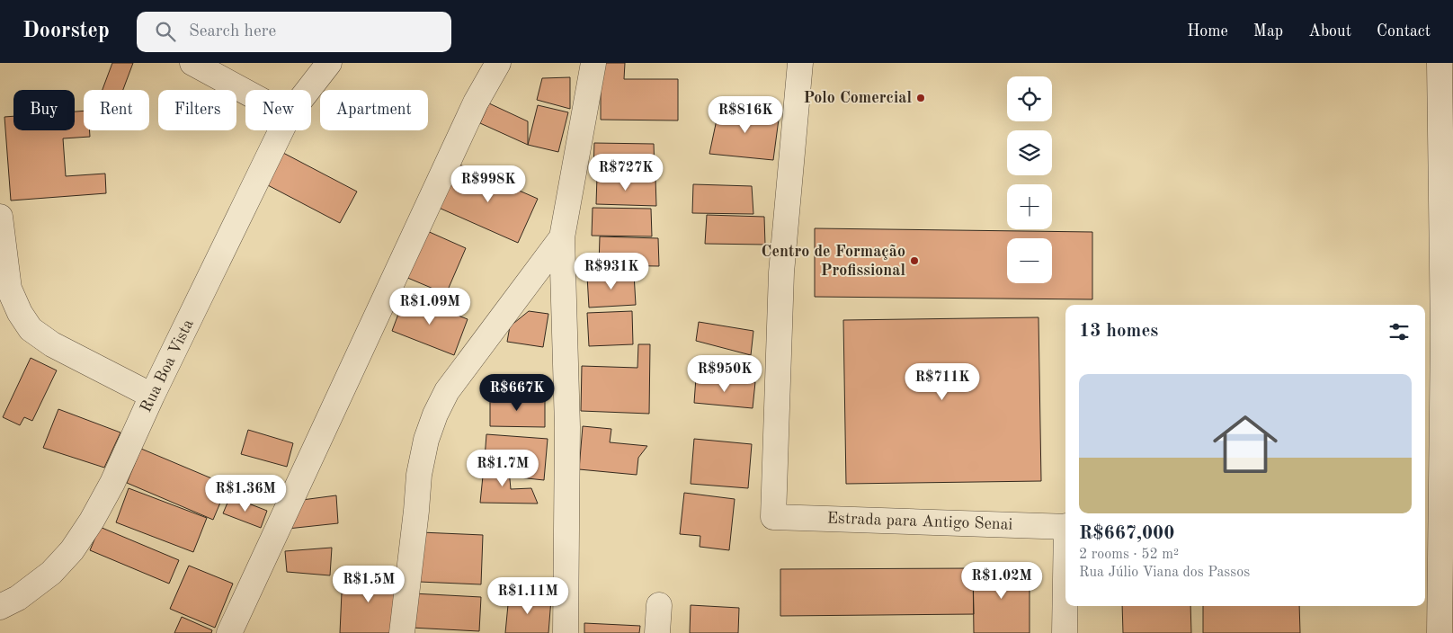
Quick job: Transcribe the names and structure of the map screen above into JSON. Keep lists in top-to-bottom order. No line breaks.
{"streets":{"street":["Rua Boa Vista","Estrada para Antigo Senai"]},"places":["Polo Comercial","Centro de Formação Profissional"],"page":{"header":"Doorstep","search":"Search here","nav":["Home","Map","About","Contact"],"map_buttons":["+","−"],"chip":["Buy","Rent","Filters","New","Apartment"],"price":["R$816K","R$727K","R$998K","R$931K","R$1.09M","R$950K","R$711K","R$667K","R$1.7M","R$1.36M","R$1.02M","R$1.5M","R$1.11M"],"heading":"13 homes","list":[{"name":"R$667,000","note":"2 rooms · 52 m² · Rua Júlio Viana dos Passos"}]}}
